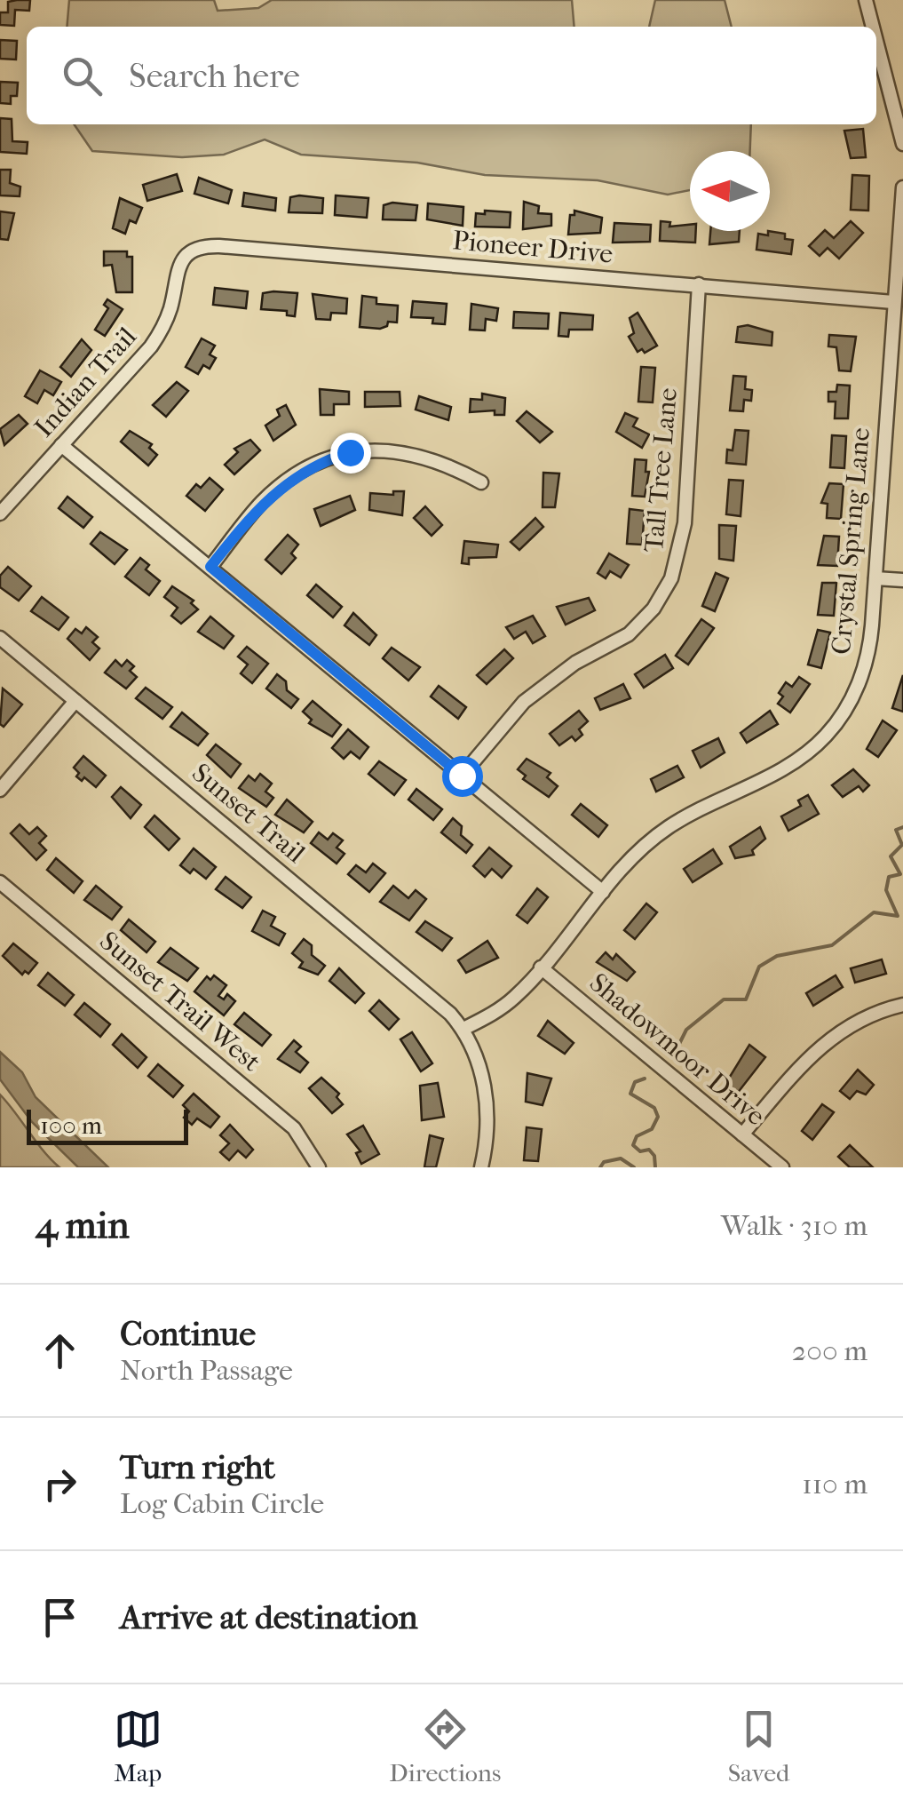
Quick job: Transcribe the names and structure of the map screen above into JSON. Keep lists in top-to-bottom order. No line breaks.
{"streets":{"street":["Pioneer Drive","Indian Trail","Tall Tree Lane","Crystal Spring Lane","Sunset Trail","Sunset Trail West","Shadowmoor Drive"]},"crossings":[["Pioneer Drive","Indian Trail"],["Pioneer Drive","Tall Tree Lane"],["Pioneer Drive","Crystal Spring Lane"],["Crystal Spring Lane","Sunset Trail"],["Crystal Spring Lane","Shadowmoor Drive"]],"scale_bar":"100 m","north":"left","page":{"search":"Search here","scale":"100 m","heading":["4 min","Walk · 310 m"],"list":[["Continue","North Passage","200 m"],["Turn right","Log Cabin Circle","110 m"],"Arrive at destination"],"nav":["Map","Directions","Saved"]}}
